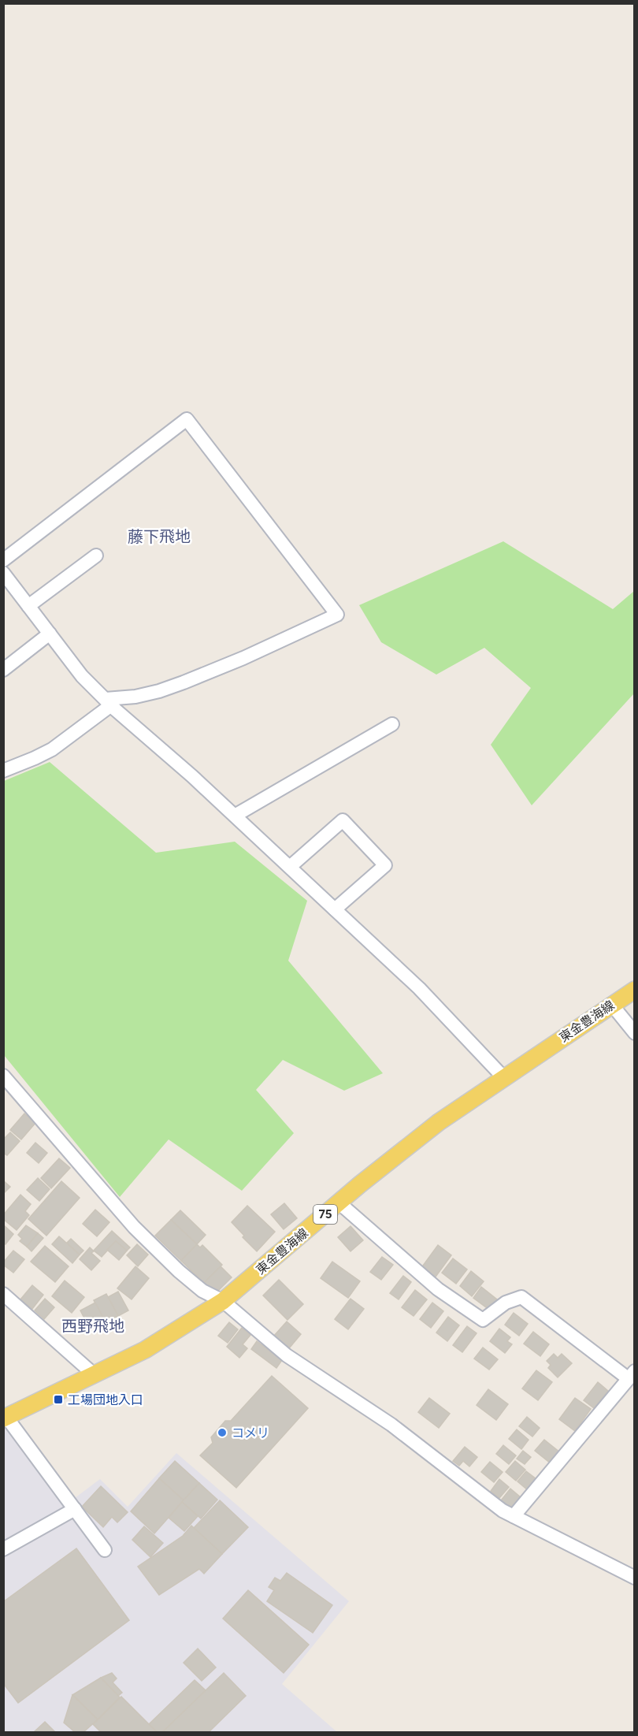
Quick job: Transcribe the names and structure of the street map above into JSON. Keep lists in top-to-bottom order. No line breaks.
{"streets":{"main road":["東金豊海線","75"]},"districts":["藤下飛地","西野飛地"],"places":{"transit":["工場団地入口"],"other":["コメリ"]}}
